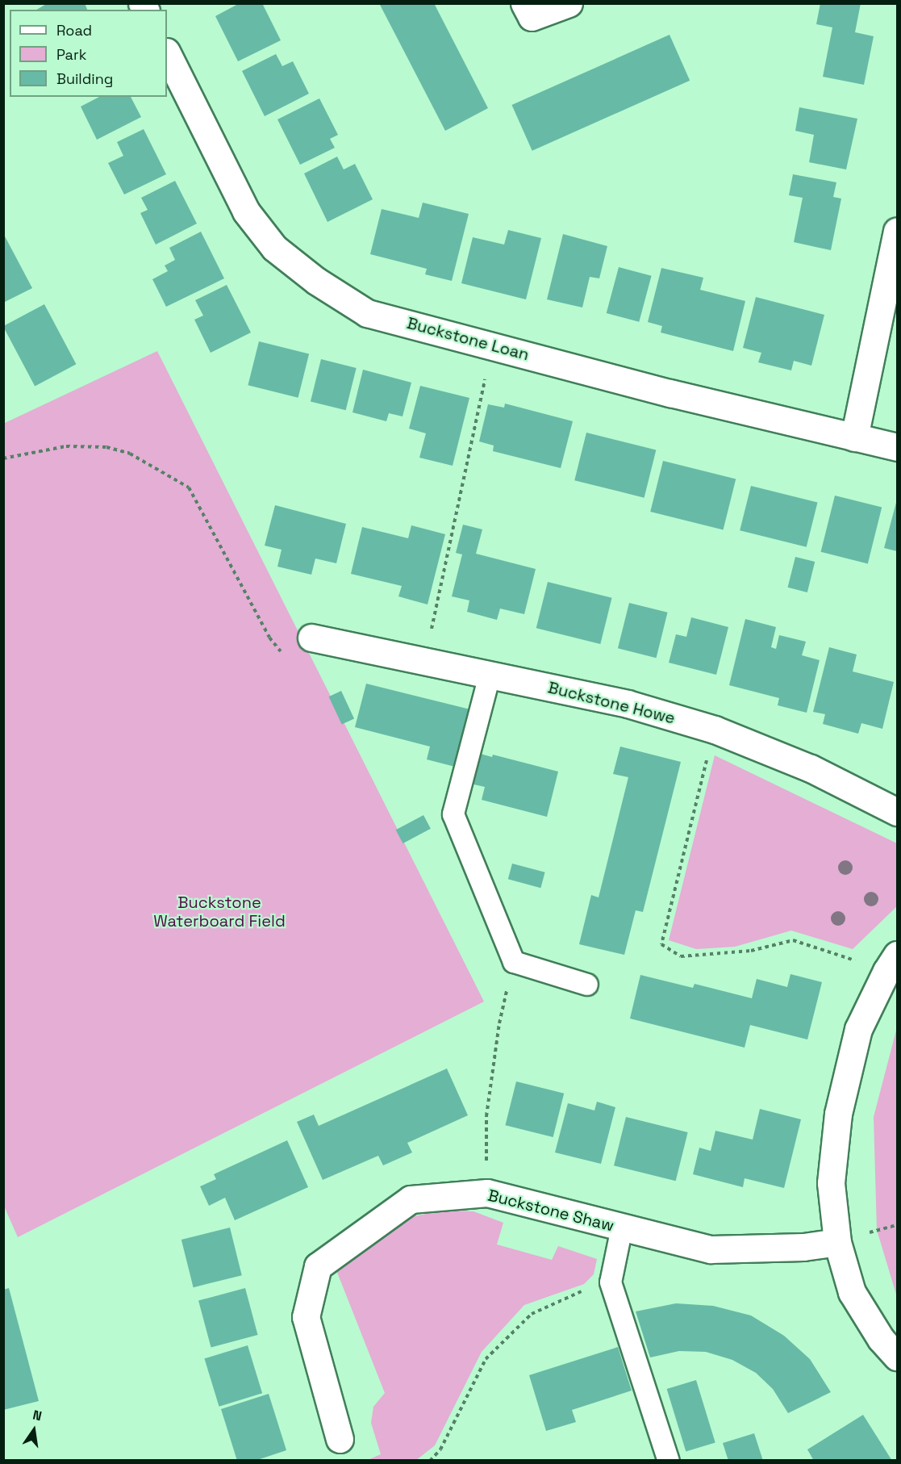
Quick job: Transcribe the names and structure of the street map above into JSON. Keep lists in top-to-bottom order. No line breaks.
{"streets":{"street":["Buckstone Loan","Buckstone Howe","Buckstone Shaw"]},"parks":["Buckstone Waterboard Field"],"legend":["Road","Park","Building"],"north":"top"}
